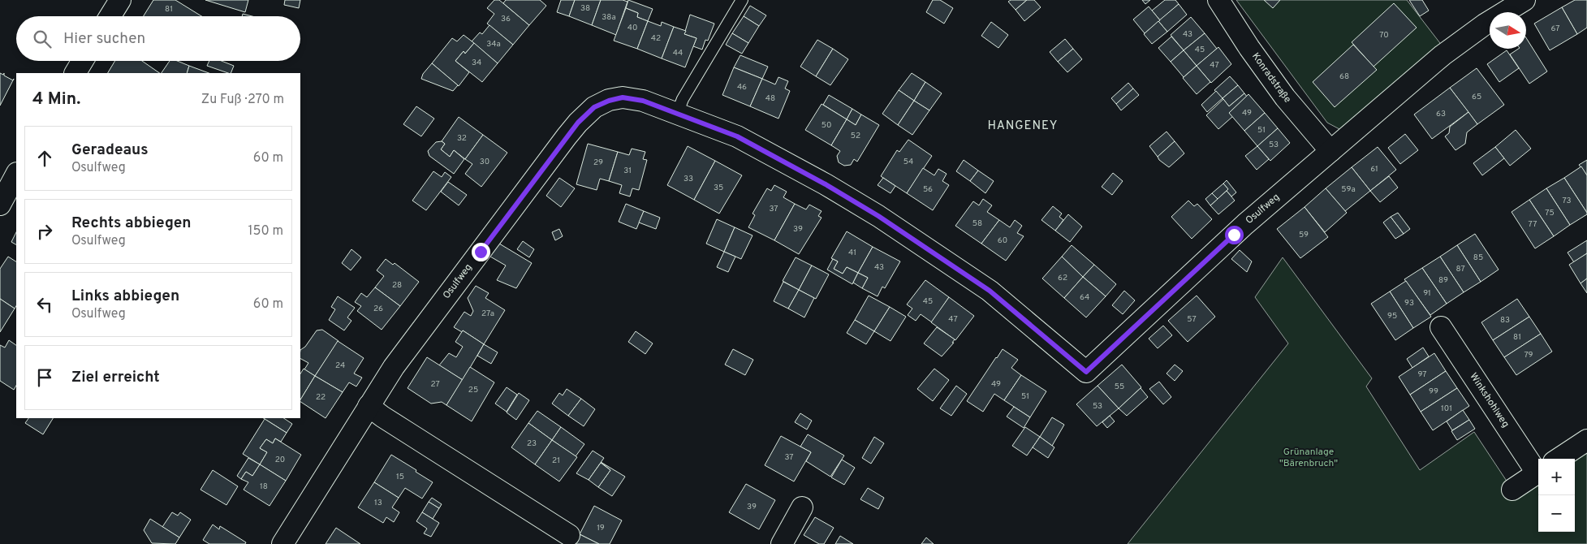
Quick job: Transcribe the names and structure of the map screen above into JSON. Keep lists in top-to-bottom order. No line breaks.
{"streets":{"street":["Konradstraße","Osulfweg","Winkshohlweg"]},"crossings":[["Konradstraße","Osulfweg"]],"districts":["HANGENEY"],"parks":["Grünanlage \"Bärenbruch\""],"house_numbers":["38","81","38a","36","40","67","43","70","42","34a","45","44","34","47","68","46","65","48","49","63","50","51","52","32","53","30","54","29","61","31","33","35","56","59a","73","37","75","58","77","39","59","60","41","85","43","87","62","89","28","91","64","45","93","26","27a","95","47","57","83","81","79","24","97","27","49","55","25","99","51","22","53","101","23","37","20","21","15","18","13","39","19"],"north":"right","page":{"search":"Hier suchen","heading":["4 Min.","Zu Fuß · 270 m"],"list":[["Geradeaus","Osulfweg","60 m"],["Rechts abbiegen","Osulfweg","150 m"],["Links abbiegen","Osulfweg","60 m"],"Ziel erreicht"],"map_buttons":["+","−"]}}
